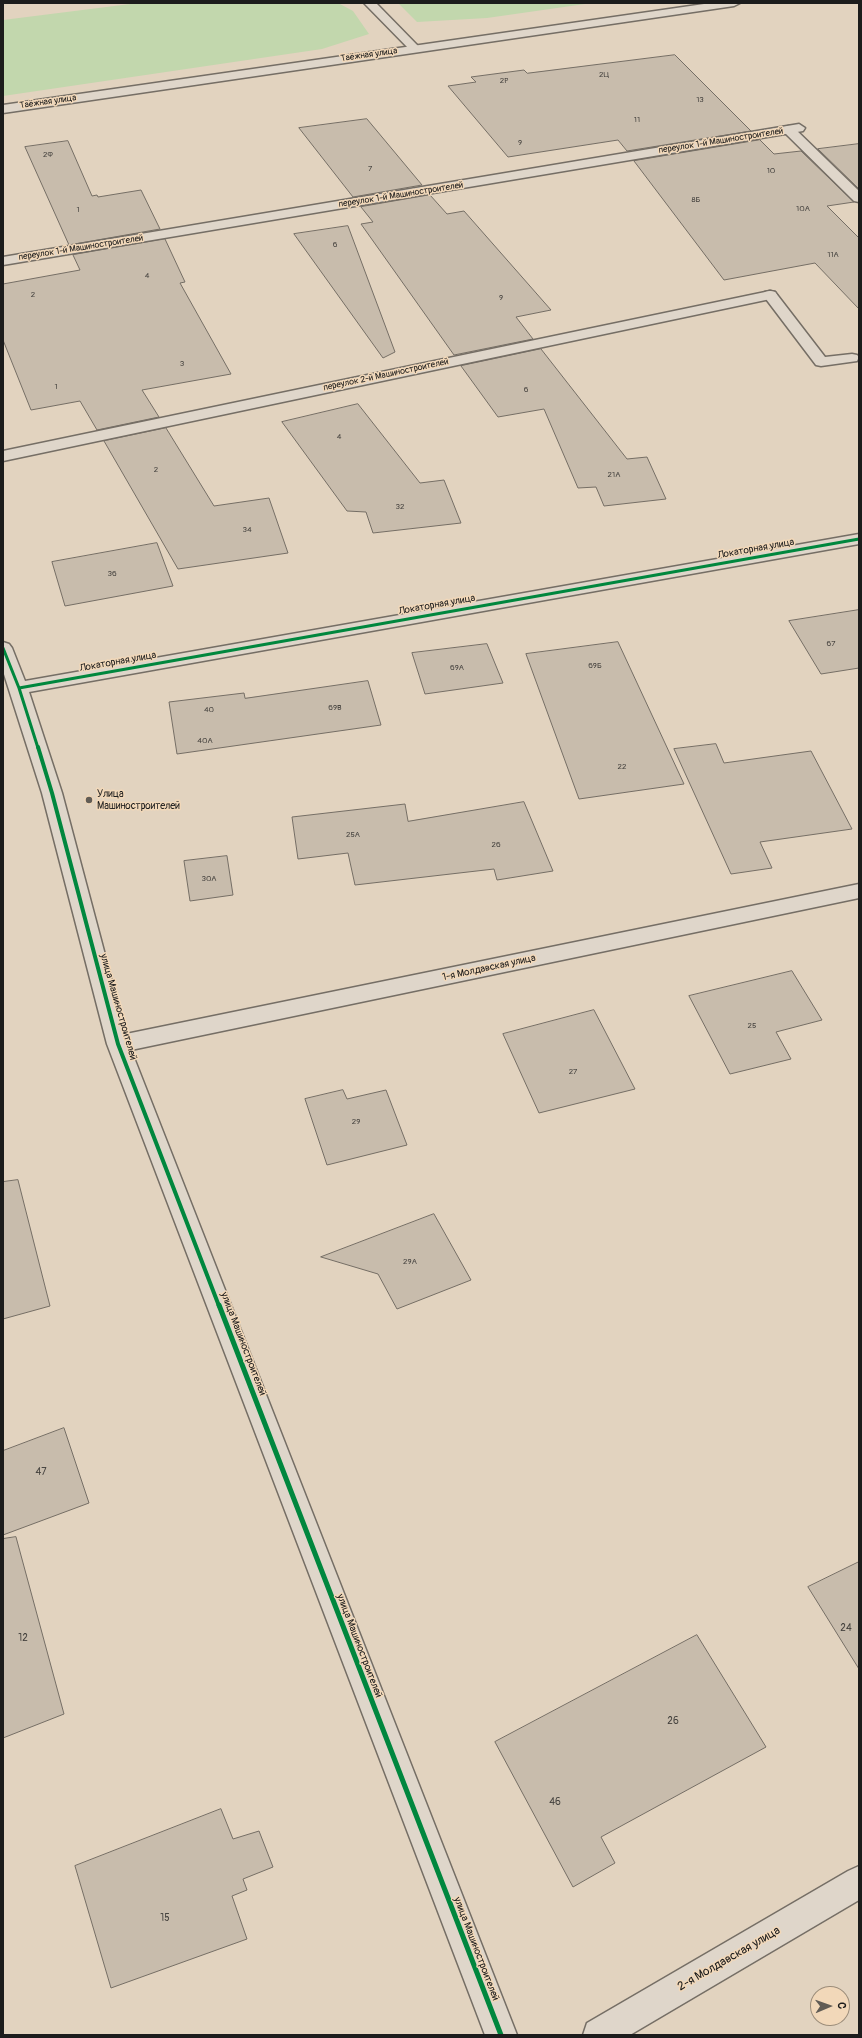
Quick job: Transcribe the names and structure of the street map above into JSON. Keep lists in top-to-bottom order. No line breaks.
{"streets":{"street":["Таёжная улица","переулок 1-й Машиностроителей","переулок 2-й Машиностроителей","Локаторная улица","1-я Молдавская улица","улица Машиностроителей","2-я Молдавская улица"]},"crossings":[["Локаторная улица","улица Машиностроителей"],["1-я Молдавская улица","улица Машиностроителей"]],"places":["Улица Машиностроителей"],"house_numbers":["2Ц","2Р","13","11","9","2Ф","7","10","8Б","10А","1","6","11А","4","2","9","3","1","6","4","2","21А","32","34","36","67","69Б","69А","69В","40","40А","22","25А","26","30А","25","27","29","29А","47","24","12","26","46","15"],"north":"right"}
